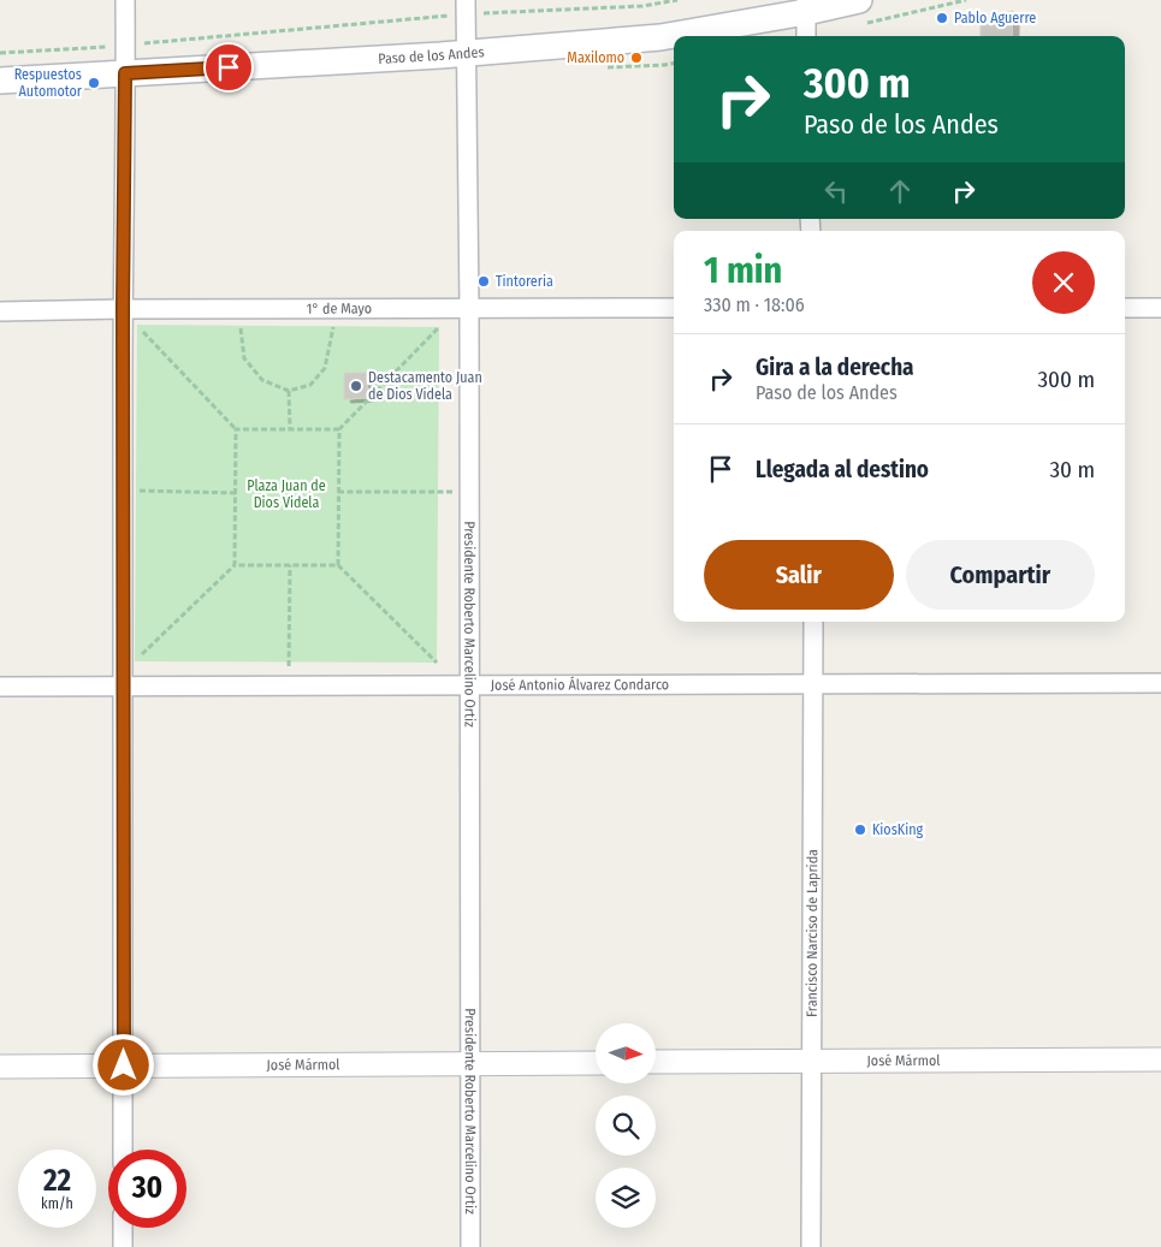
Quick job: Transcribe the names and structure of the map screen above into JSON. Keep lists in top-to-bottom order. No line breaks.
{"streets":{"main road":["Paso de los Andes"],"street":["1° de Mayo","Presidente Roberto Marcelino Ortiz","José Antonio Álvarez Condarco","Francisco Narciso de Laprida","José Mármol"]},"crossings":[["Paso de los Andes","Presidente Roberto Marcelino Ortiz"],["1° de Mayo","Presidente Roberto Marcelino Ortiz"],["Presidente Roberto Marcelino Ortiz","José Antonio Álvarez Condarco"],["Presidente Roberto Marcelino Ortiz","José Mármol"],["José Antonio Álvarez Condarco","Francisco Narciso de Laprida"],["Francisco Narciso de Laprida","José Mármol"]],"parks":["Plaza Juan de Dios Videla"],"places":["Pablo Aguerre","Maxilomo","Respuestos Automotor","Tintoreria","Destacamento Juan de Dios Videla","KiosKing"],"north":"right","page":{"turn":["300 m","Paso de los Andes"],"heading":["1 min","330 m · 18:06"],"list":[{"name":"Gira a la derecha","note":"Paso de los Andes","value":"300 m"},{"name":"Llegada al destino","value":"30 m"}],"buttons":["Salir","Compartir"],"speed":"22 km/h","limit":"30"}}
